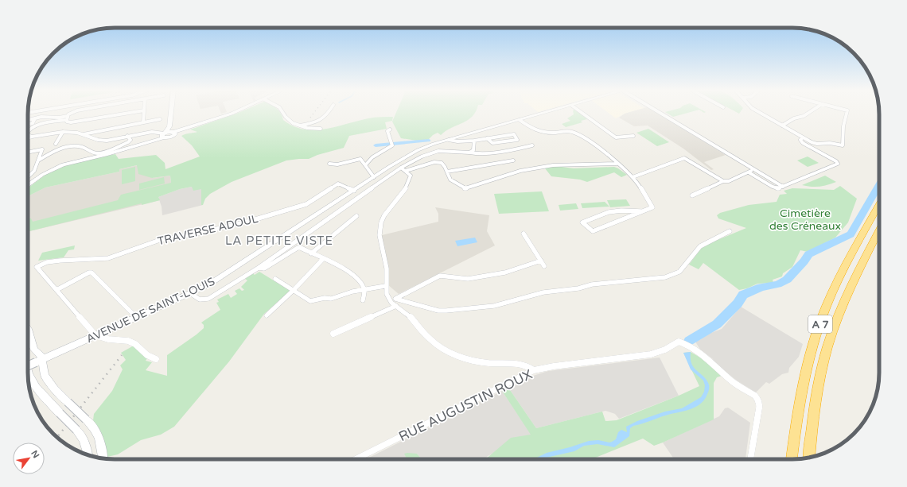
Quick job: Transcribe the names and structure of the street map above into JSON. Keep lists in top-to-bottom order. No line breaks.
{"streets":{"highway":["A 7"],"street":["TRAVERSE ADOUL","AVENUE DE SAINT-LOUIS","RUE AUGUSTIN ROUX"]},"crossings":[["TRAVERSE ADOUL","AVENUE DE SAINT-LOUIS"]],"districts":["LA PETITE VISTE"],"parks":["Cimetière des Créneaux"],"north":"top right"}
